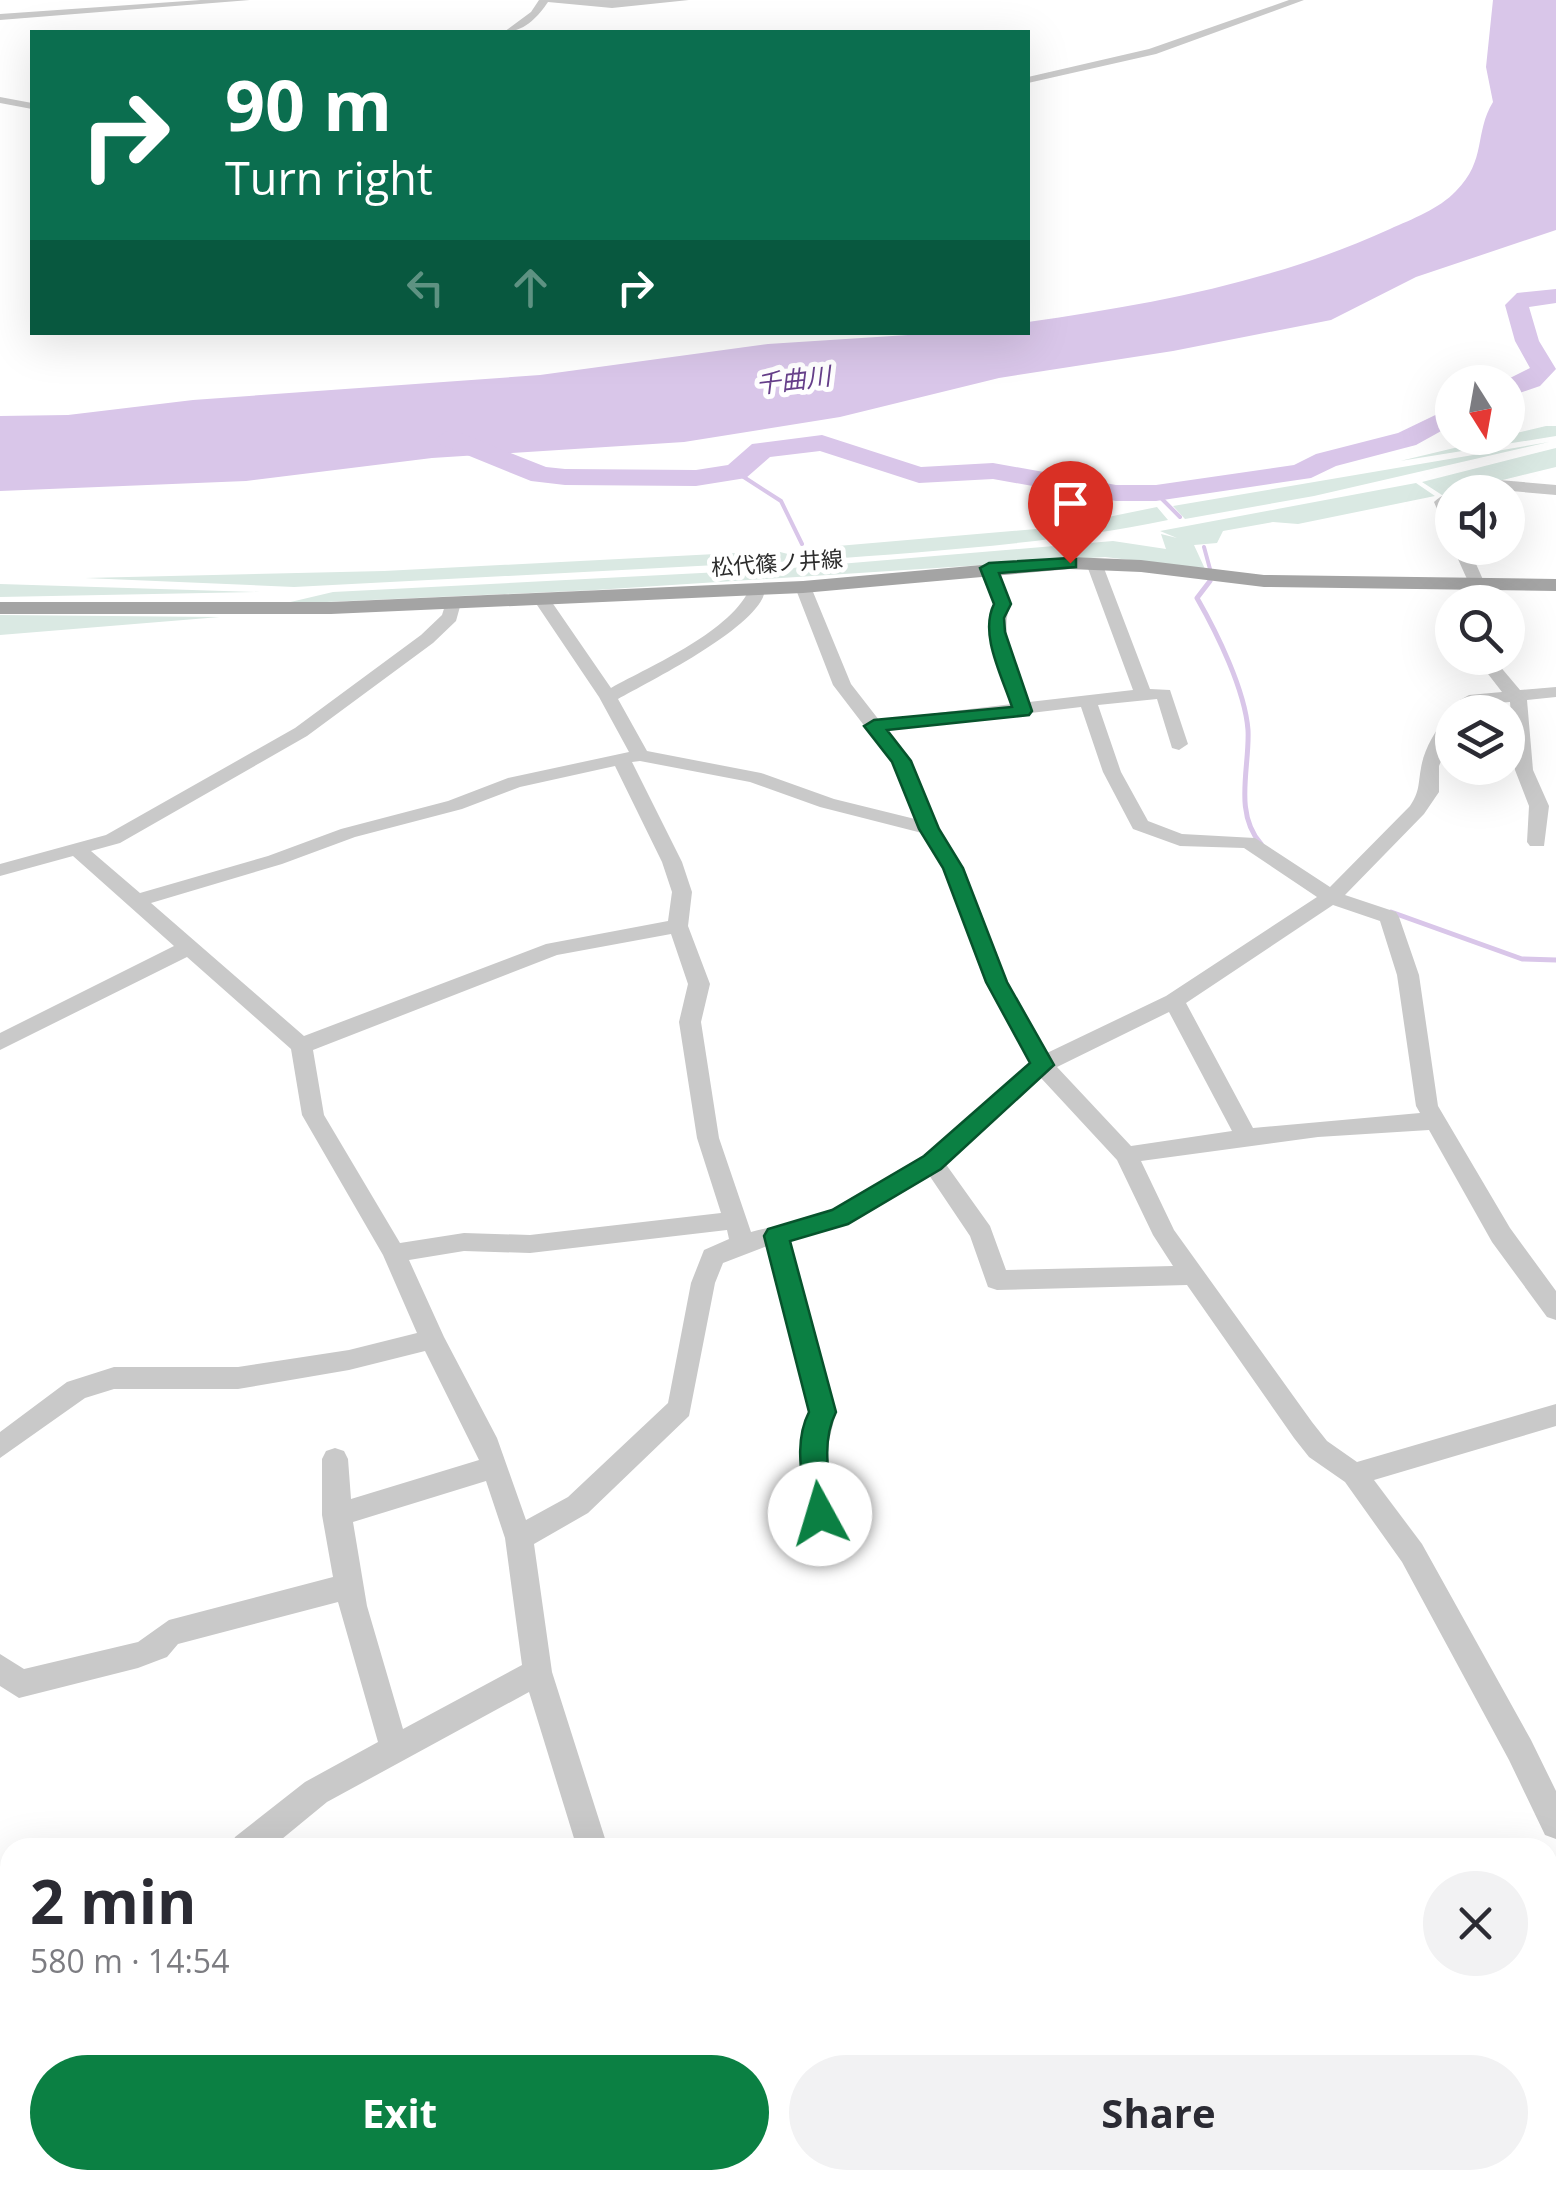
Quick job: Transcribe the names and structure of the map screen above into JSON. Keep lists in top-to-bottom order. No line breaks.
{"streets":{"main road":["松代篠ノ井線"]},"water":["千曲川"],"north":"bottom","page":{"turn":["90 m","Turn right"],"heading":["2 min","580 m · 14:54"],"buttons":["Exit","Share"]}}
